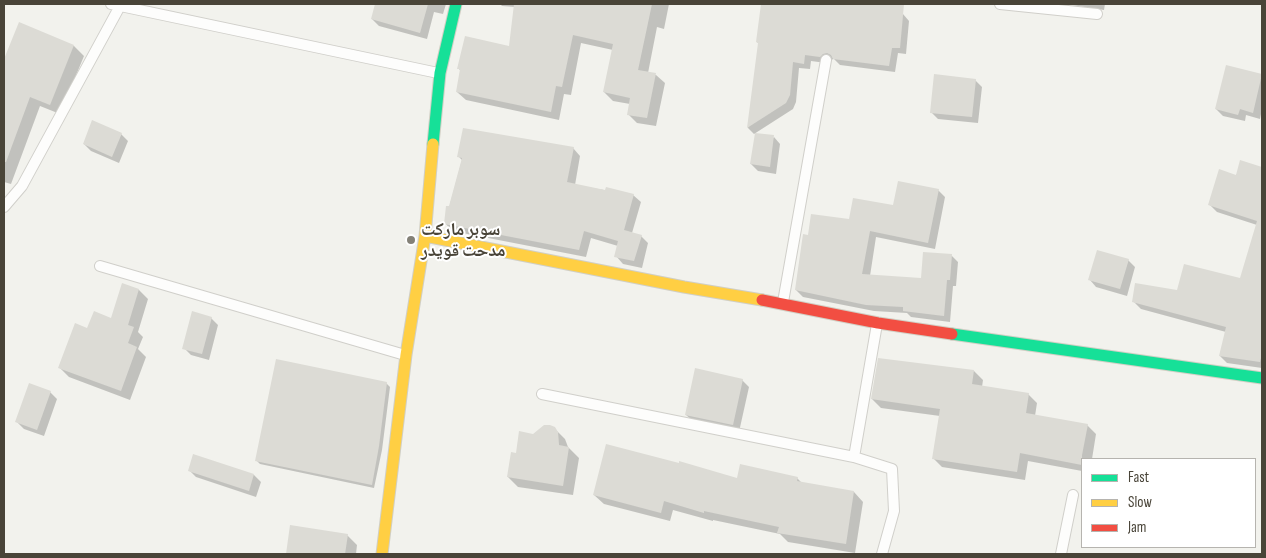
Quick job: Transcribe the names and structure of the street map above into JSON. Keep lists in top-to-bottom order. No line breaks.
{"places":["سوبر ماركت مدحت قويدر"],"legend":["Fast","Slow","Jam"]}
